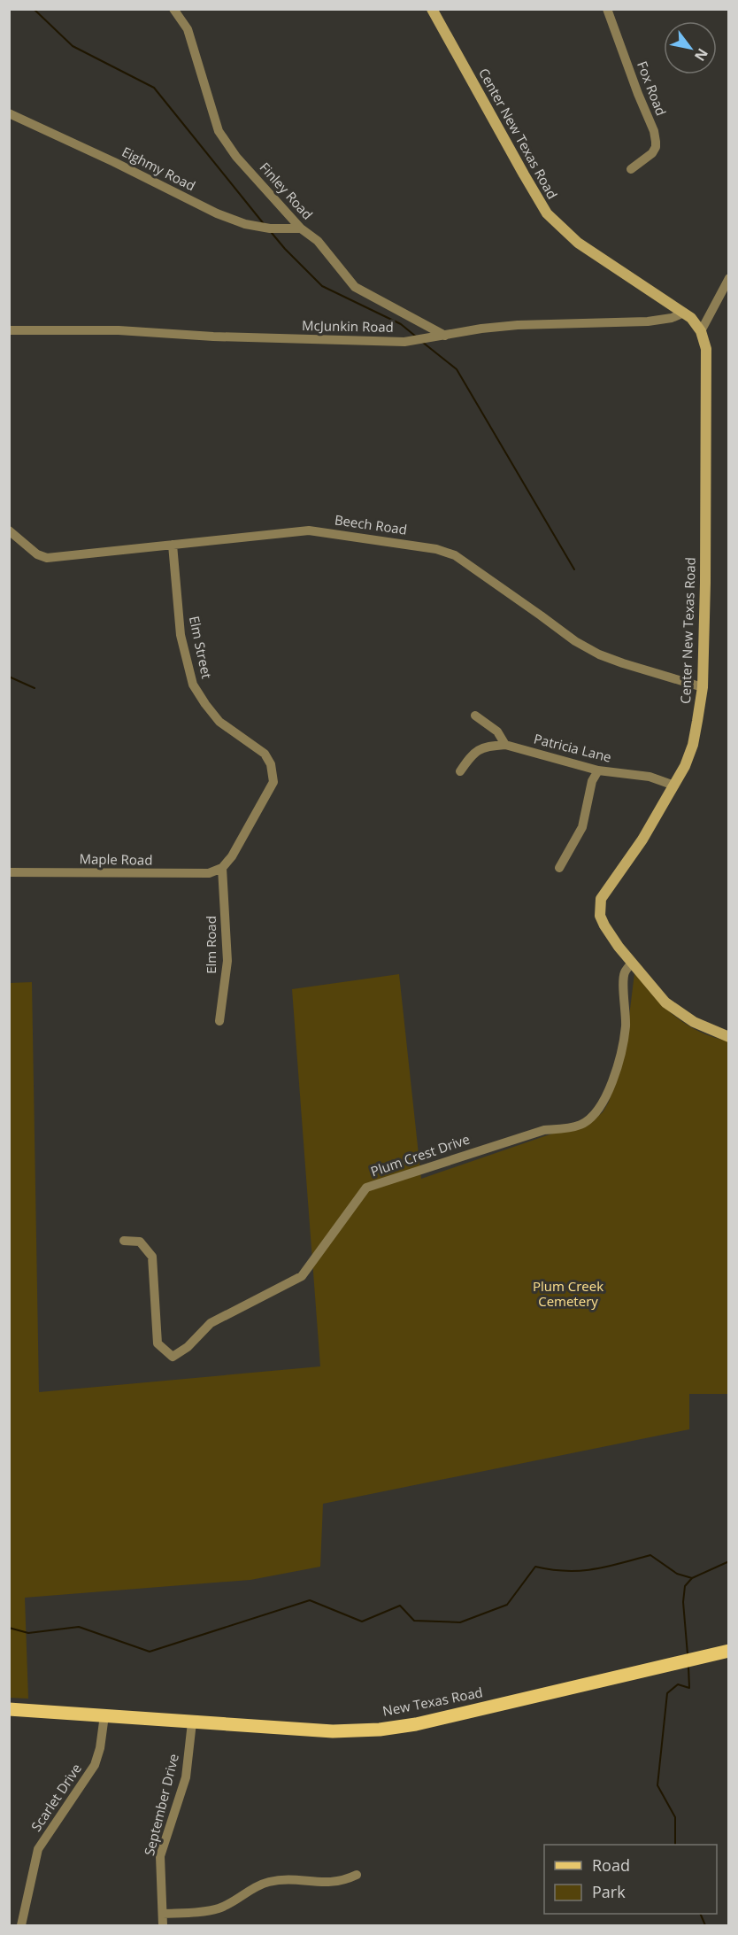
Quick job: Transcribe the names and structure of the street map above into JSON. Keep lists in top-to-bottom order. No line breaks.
{"streets":{"main road":["New Texas Road"],"street":["Fox Road","Center New Texas Road","Eighmy Road","Finley Road","McJunkin Road","Beech Road","Elm Street","Patricia Lane","Maple Road","Elm Road","Plum Crest Drive","Scarlet Drive","September Drive"]},"crossings":[["Center New Texas Road","McJunkin Road"],["Center New Texas Road","Beech Road"],["Center New Texas Road","Patricia Lane"],["Center New Texas Road","Plum Crest Drive"],["Eighmy Road","Finley Road"],["Finley Road","McJunkin Road"],["Beech Road","Elm Street"],["Elm Street","Maple Road"],["Elm Street","Elm Road"],["Maple Road","Elm Road"],["New Texas Road","Scarlet Drive"],["New Texas Road","September Drive"]],"parks":["Plum Creek Cemetery"],"legend":["Road","Park"],"north":"bottom right"}
